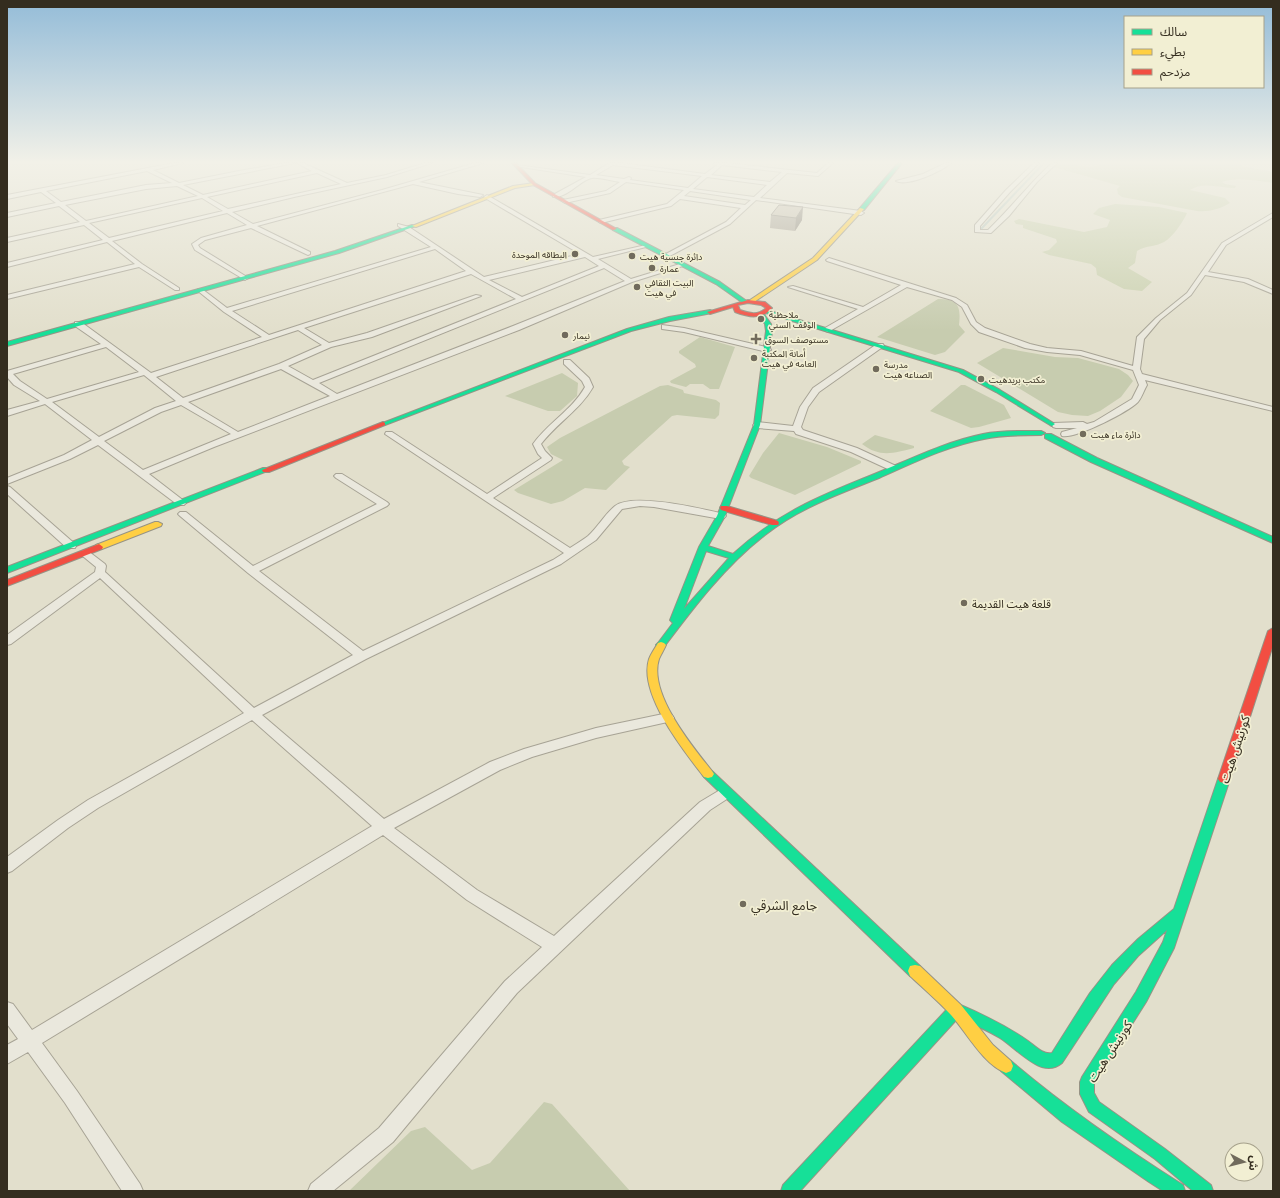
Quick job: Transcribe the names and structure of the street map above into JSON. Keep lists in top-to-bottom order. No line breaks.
{"streets":{"street":["كورنيش هيت"]},"places":{"other":["البطاقه الموحدة","دائرة جنسية هيت","عمارة","البيت الثقافي في هيت","ملاحظية الوقف السني","نيمار","أمانة المكتبة العامه في هيت","مدرسة الصناعه هيت","مكتب بريدهيت","دائرة ماء هيت","قلعة هيت القديمة","جامع الشرقي"],"health":["مستوصف السوق"]},"legend":["سالك","بطيء","مزدحم"],"north":"right"}
